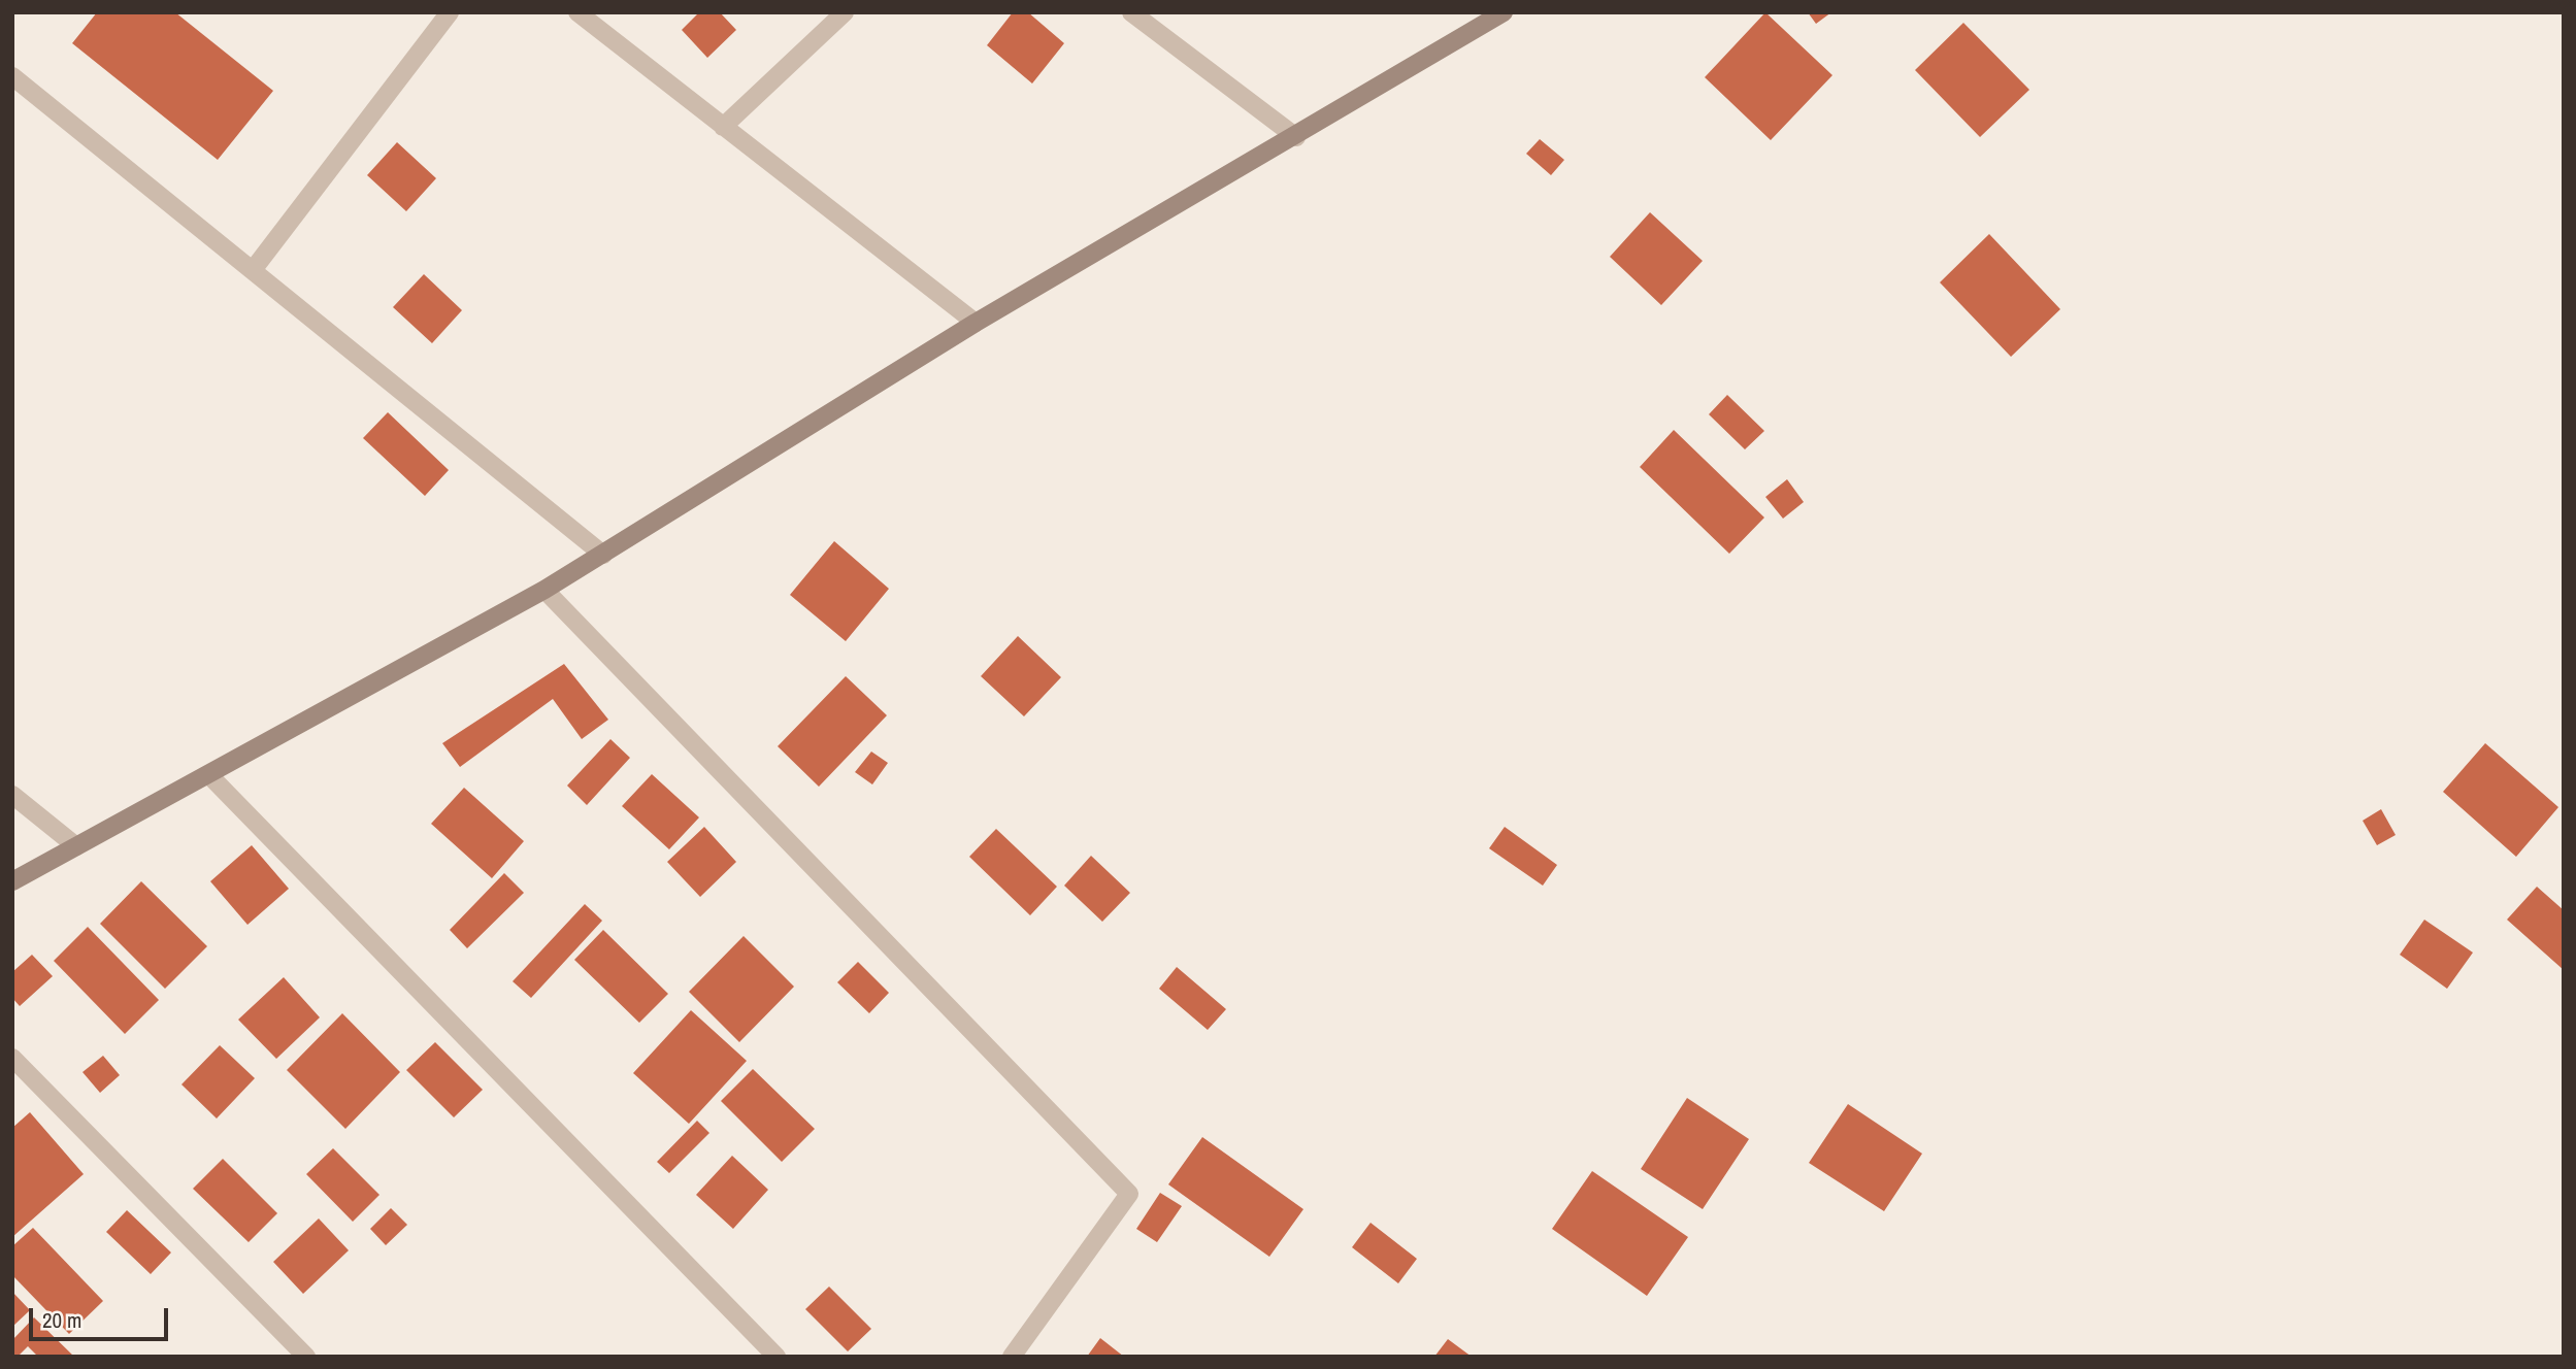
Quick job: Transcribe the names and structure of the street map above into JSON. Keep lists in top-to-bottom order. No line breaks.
{"scale_bar":"20 m"}
